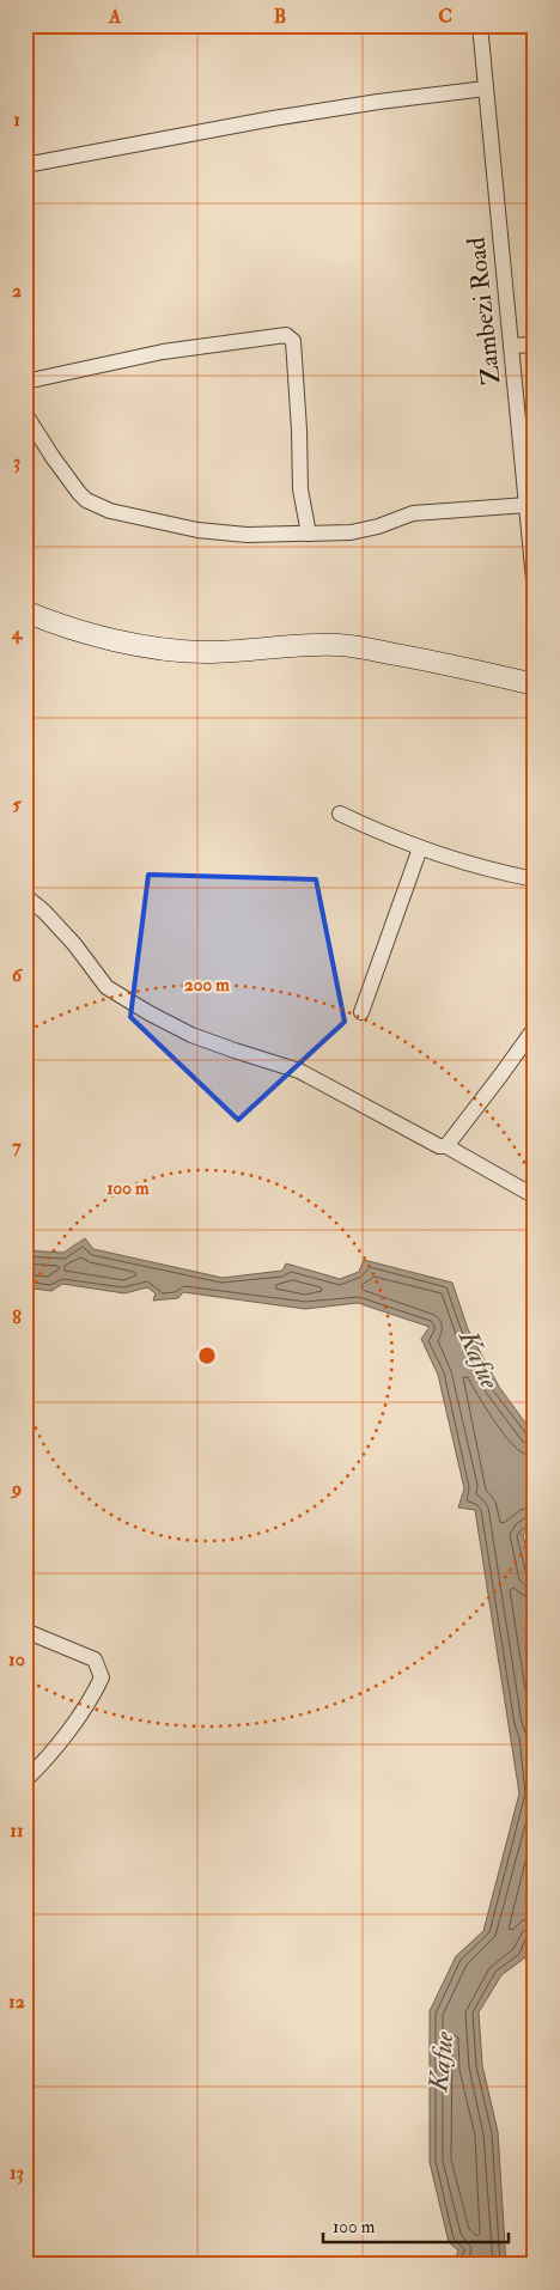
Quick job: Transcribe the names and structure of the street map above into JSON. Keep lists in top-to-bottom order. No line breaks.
{"streets":{"street":["Zambezi Road"]},"water":["Kafue"],"scale_bar":"100 m","grid":{"columns":["A","B","C"],"rows":["1","2","3","4","5","6","7","8","9","10","11","12","13"]},"rings":["200 m","100 m"]}
